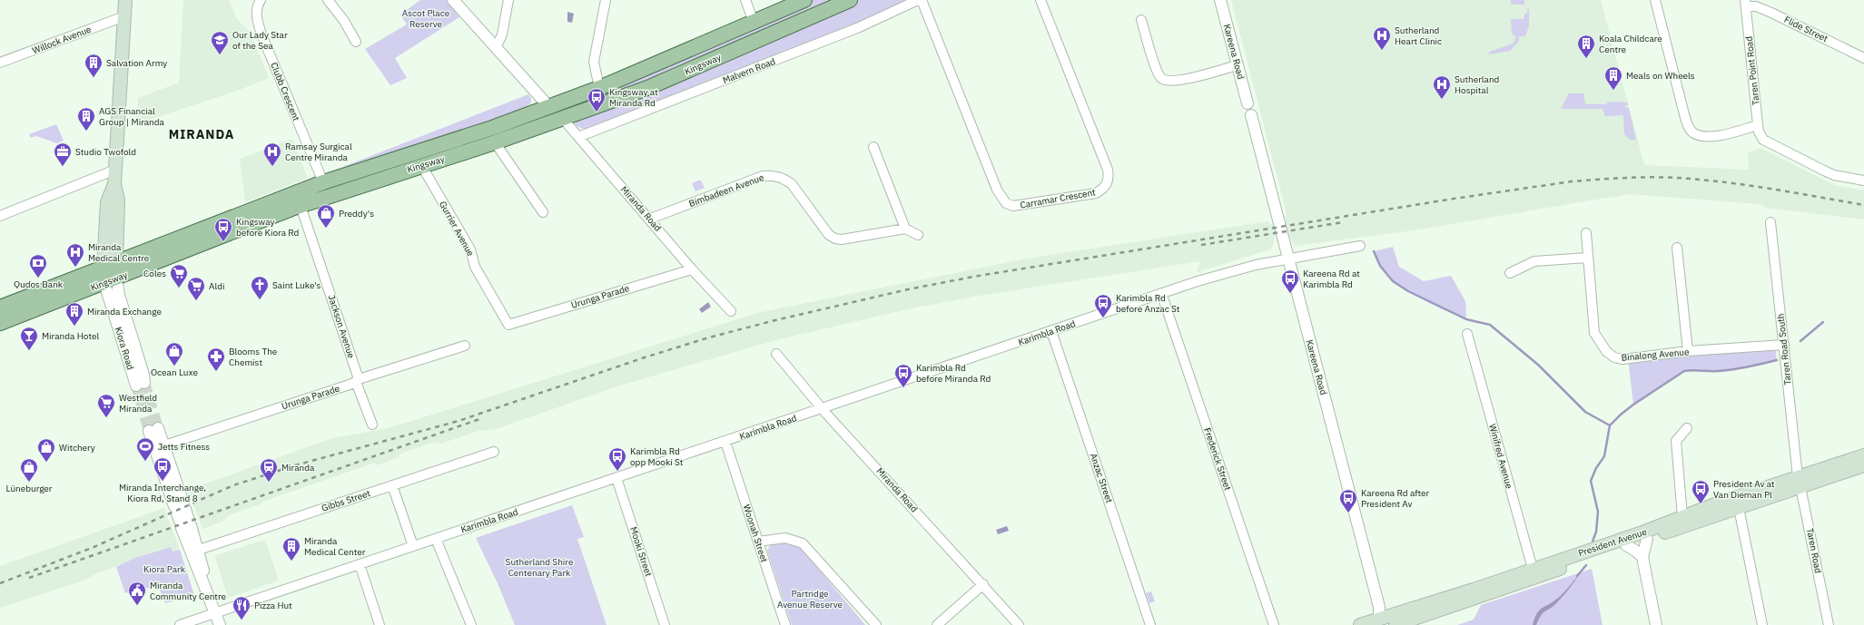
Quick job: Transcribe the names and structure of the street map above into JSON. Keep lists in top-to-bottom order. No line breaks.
{"streets":{"main road":["Kingsway","Miranda Road","Gurrier Avenue","Kiora Road","President Avenue"],"street":["Flide Street","Willock Avenue","Kareena Road","Malvern Road","Taren Point Road","Clubb Crescent","Bimbadeen Avenue","Carramar Crescent","Urunga Parade","Jackson Avenue","Karimbla Road","Taren Road South","Binalong Avenue","Winifred Avenue","Frederick Street","Anzac Street","Gibbs Street","Woonah Street","Taren Road","Mooki Street"]},"crossings":[["Flide Street","Taren Point Road"],["Willock Avenue","Kiora Road"],["Kareena Road","Karimbla Road"],["Kareena Road","President Avenue"],["Kingsway","Clubb Crescent"],["Kingsway","Miranda Road"],["Kingsway","Gurrier Avenue"],["Kingsway","Jackson Avenue"],["Kingsway","Kiora Road"],["Malvern Road","Miranda Road"],["Bimbadeen Avenue","Miranda Road"],["Miranda Road","Urunga Parade"],["Miranda Road","Karimbla Road"],["Gurrier Avenue","Urunga Parade"],["Urunga Parade","Jackson Avenue"],["Karimbla Road","Frederick Street"],["Karimbla Road","Anzac Street"],["Karimbla Road","Woonah Street"],["Karimbla Road","Mooki Street"],["Taren Road South","Binalong Avenue"],["Taren Road South","President Avenue"],["Taren Road South","Taren Road"],["Winifred Avenue","President Avenue"],["President Avenue","Taren Road"]],"districts":["MIRANDA"],"parks":["Ascot Place Reserve","Sutherland Shire Centenary Park","Kiora Park","Partridge Avenue Reserve"],"places":{"hospital":["Sutherland Heart Clinic","Sutherland Hospital","Ramsay Surgical Centre Miranda","Miranda Medical Centre"],"school or university":["Our Lady Star of the Sea"],"building":["Koala Childcare Centre","Salvation Army","Meals on Wheels","AGS Financial Group | Miranda","Miranda Exchange","Miranda Medical Center"],"bus stop":["Kingsway at Miranda Rd","Kingsway before Kiora Rd","Kareena Rd at Karimbla Rd","Karimbla Rd before Anzac St","Karimbla Rd before Miranda Rd","Karimbla Rd opp Mooki St","Miranda Interchange, Kiora Rd, Stand 8","President Av at Van Dieman Pl","Kareena Rd after President Av"],"office":["Studio Twofold"],"shop":["Preddy's","Ocean Luxe","Witchery","Lüneburger"],"bank":["Qudos Bank"],"supermarket":["Coles","Aldi","Westfield Miranda"],"church":["Saint Luke's"],"bar":["Miranda Hotel"],"pharmacy":["Blooms The Chemist"],"sports":["Jetts Fitness"],"station":["Miranda"],"public building":["Miranda Community Centre"],"restaurant":["Pizza Hut"]}}
